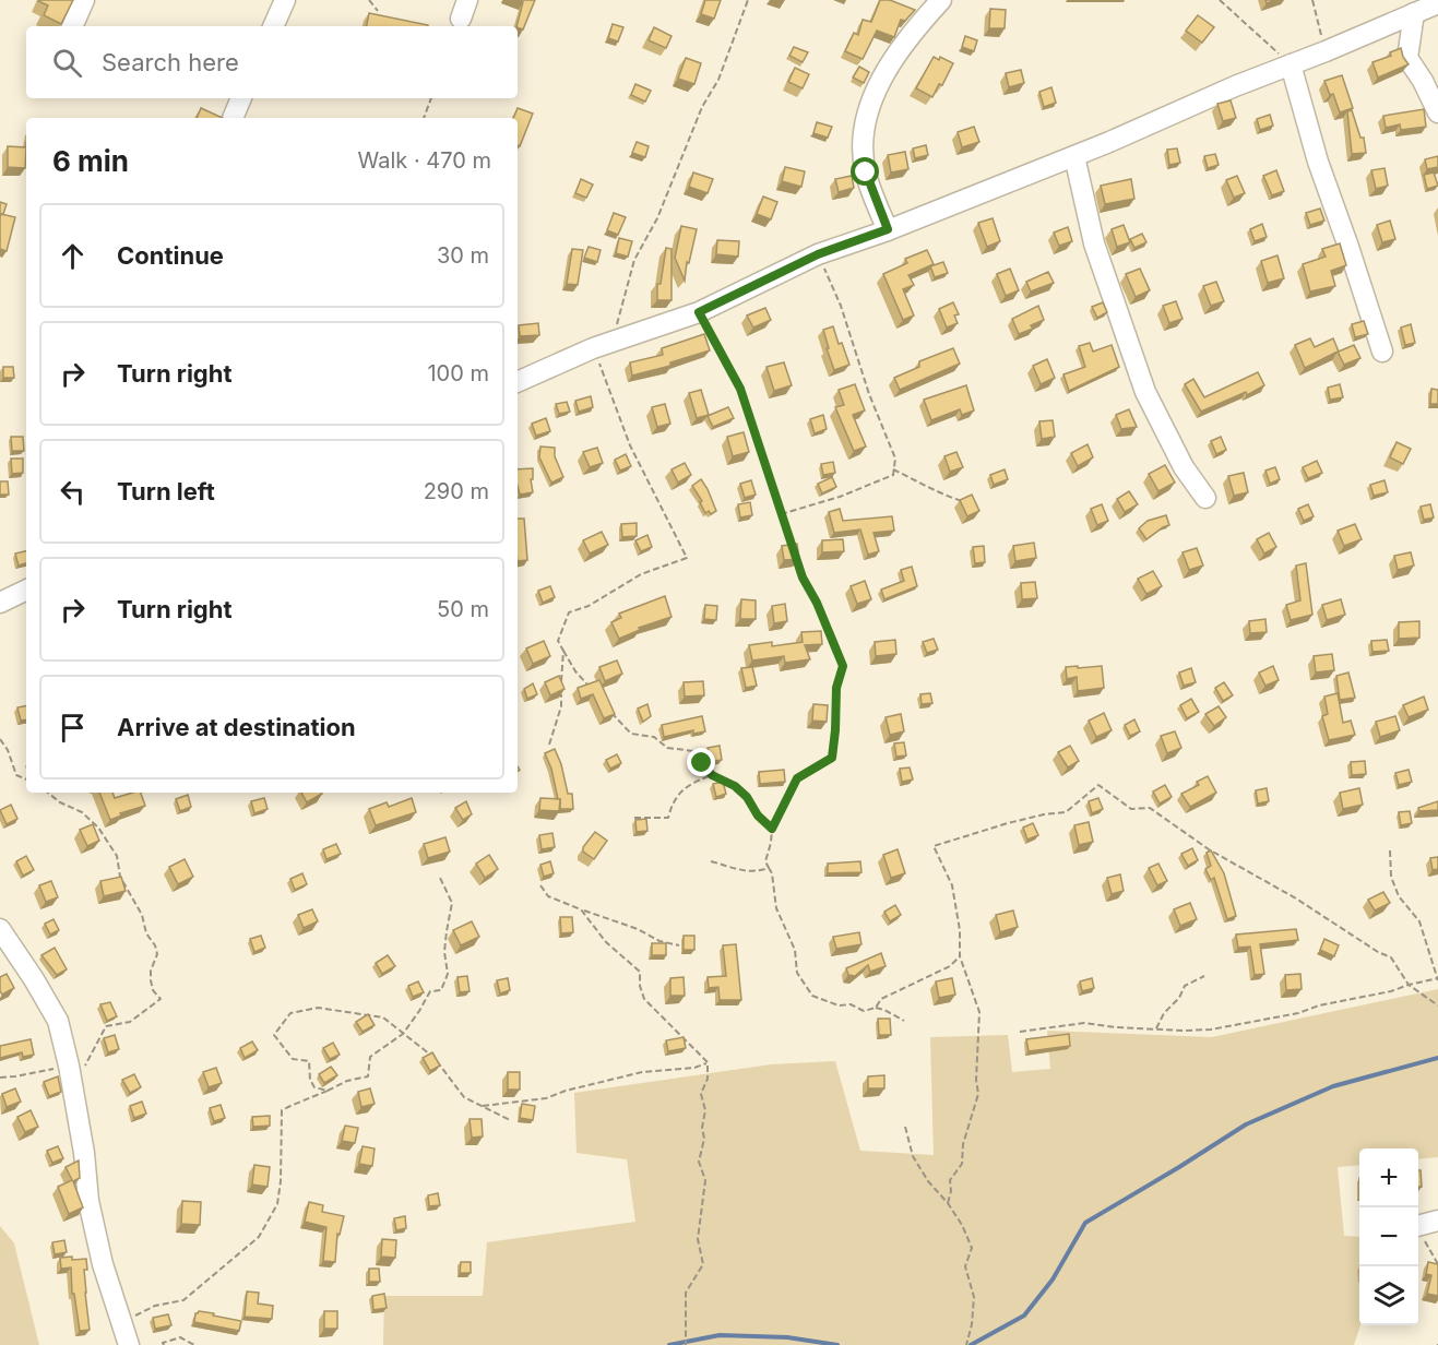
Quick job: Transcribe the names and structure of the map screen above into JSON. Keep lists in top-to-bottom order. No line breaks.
{"page":{"search":"Search here","heading":["6 min","Walk · 470 m"],"list":[["Continue","30 m"],["Turn right","100 m"],["Turn left","290 m"],["Turn right","50 m"],"Arrive at destination"],"map_buttons":["+","−"]}}
